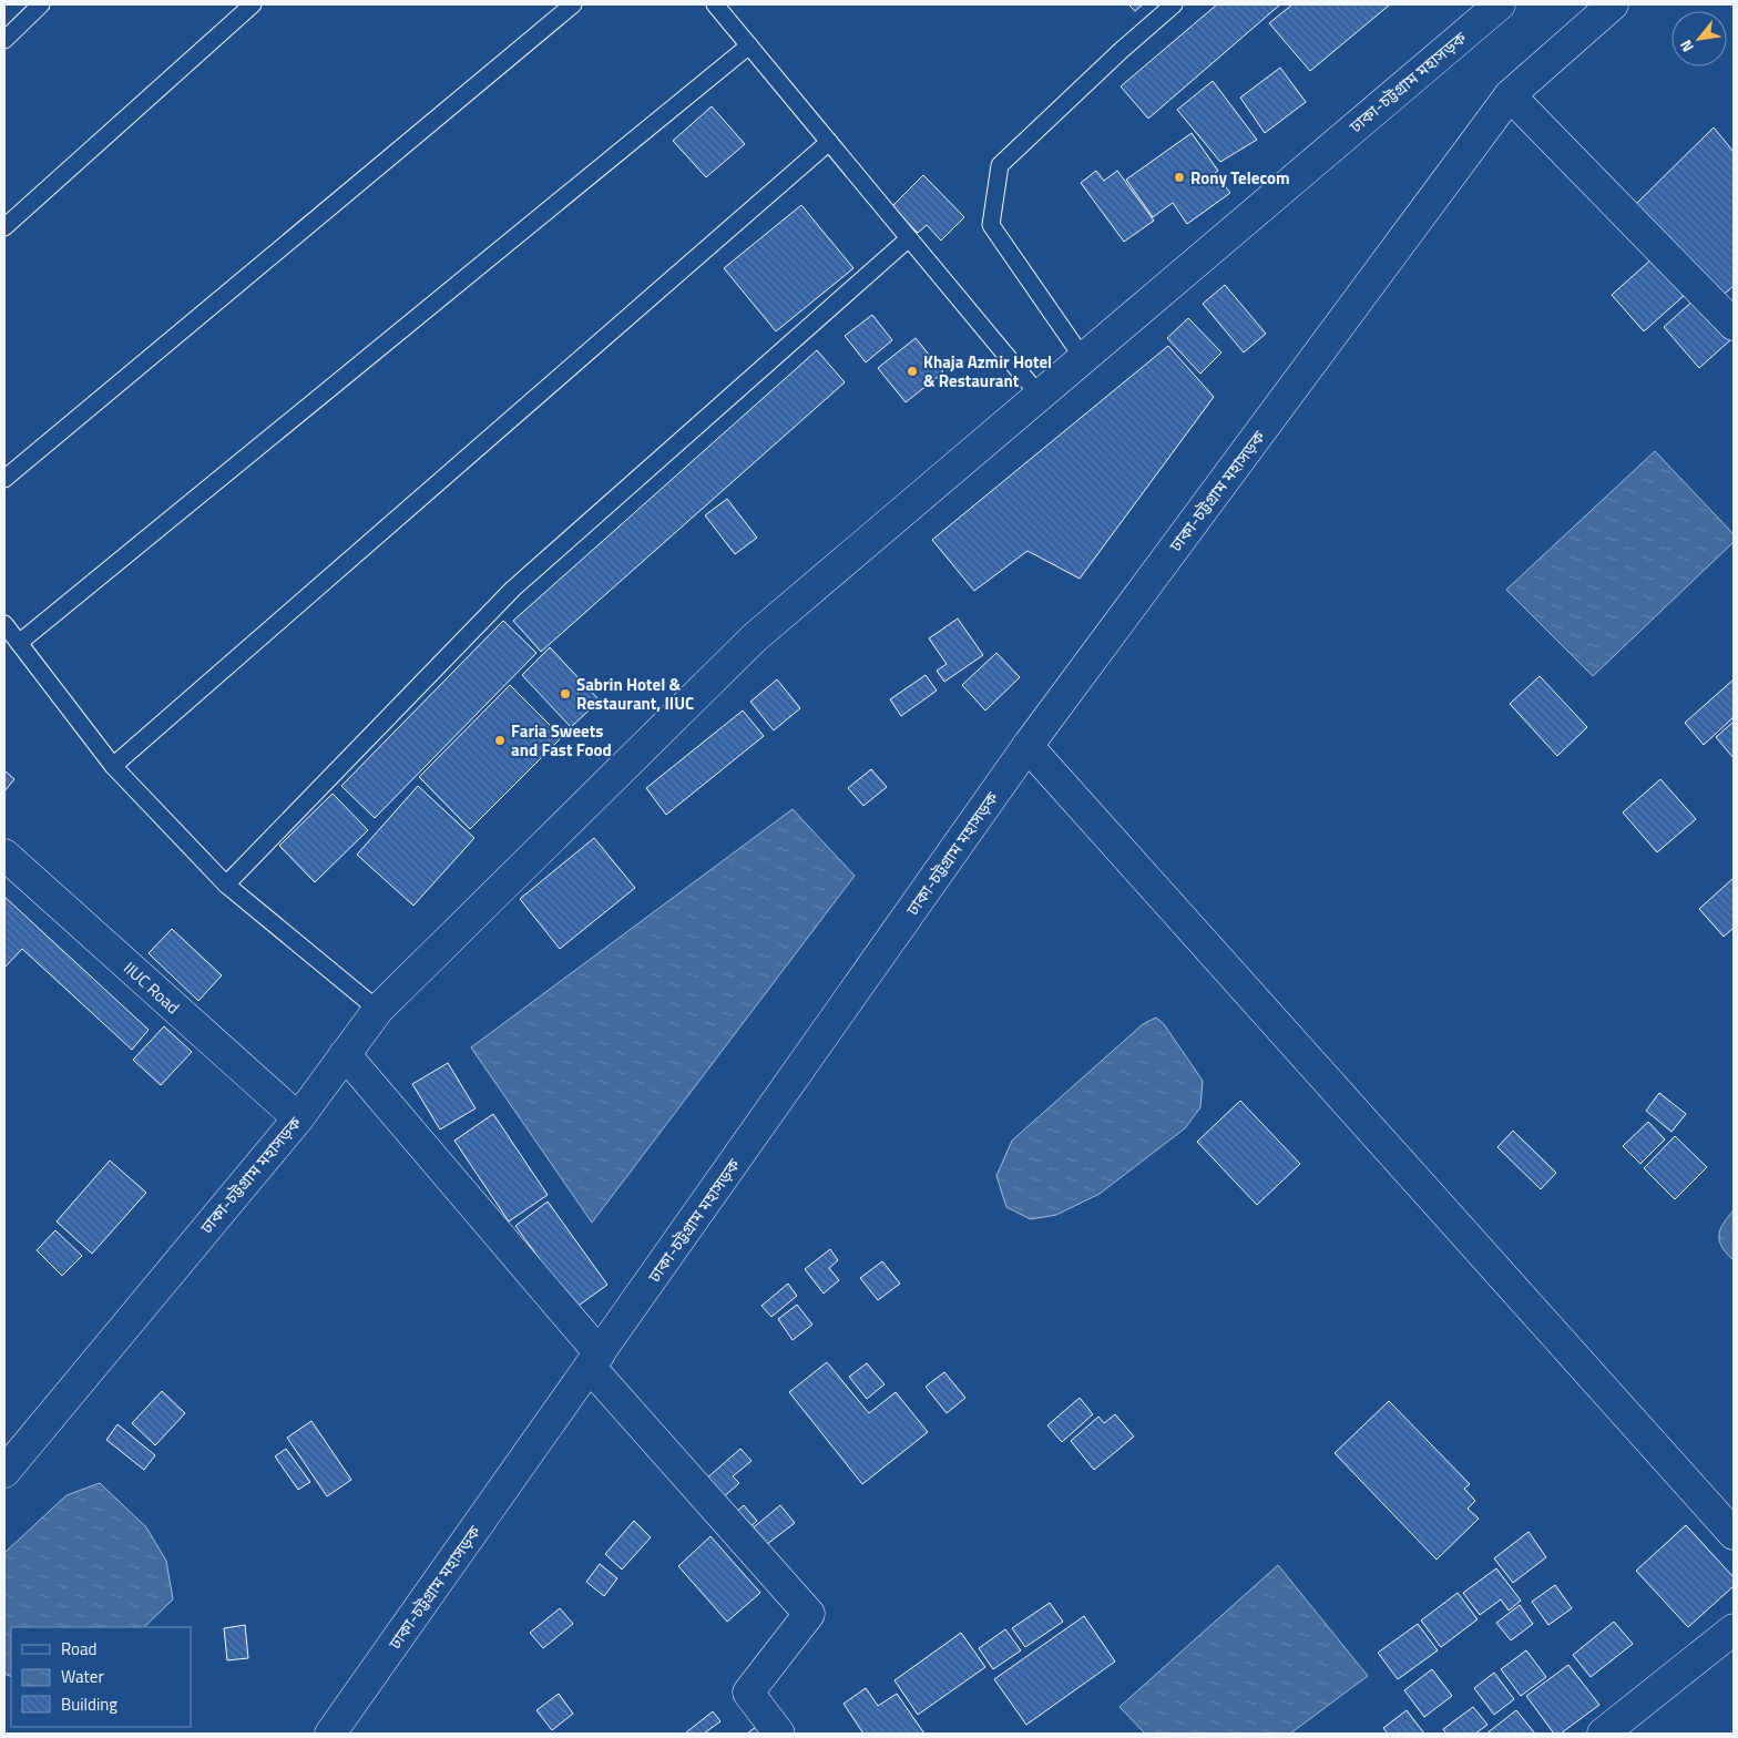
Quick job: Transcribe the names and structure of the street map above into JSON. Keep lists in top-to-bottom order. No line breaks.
{"streets":{"main road":["ঢাকা-চট্টগ্রাম মহাসড়ক","IIUC Road"]},"crossings":[["ঢাকা-চট্টগ্রাম মহাসড়ক","IIUC Road"]],"places":["Rony Telecom","Khaja Azmir Hotel & Restaurant","Sabrin Hotel & Restaurant, IIUC","Faria Sweets and Fast Food"],"legend":["Road","Water","Building"],"north":"bottom left"}
